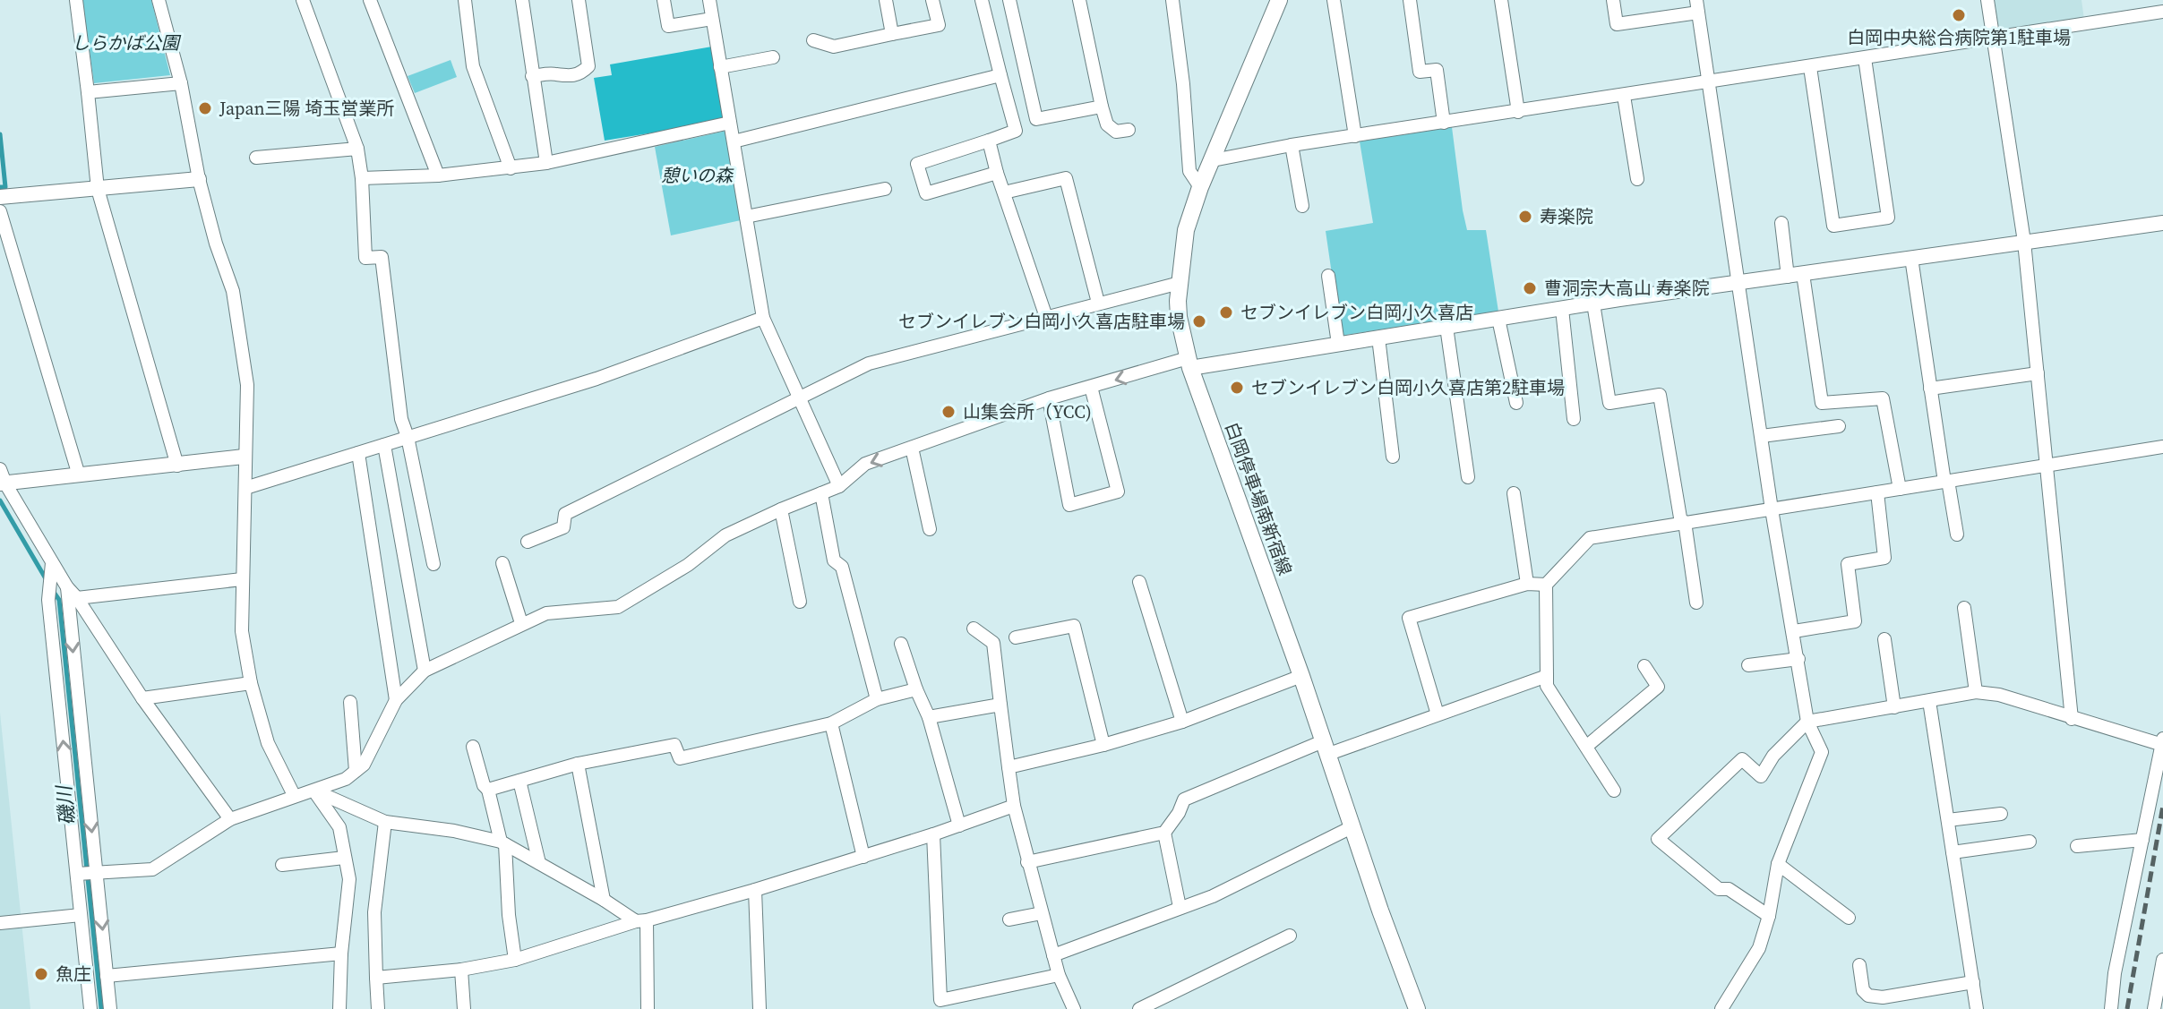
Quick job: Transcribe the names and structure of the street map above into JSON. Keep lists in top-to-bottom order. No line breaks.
{"streets":{"main road":["白岡停車場南新宿線"]},"water":["磯川"],"parks":["しらかば公園","憩いの森"],"places":["白岡中央総合病院第1駐車場","Japan三陽 埼玉営業所","寿楽院","曹洞宗大高山 寿楽院","セブンイレブン白岡小久喜店","セブンイレブン白岡小久喜店駐車場","セブンイレブン白岡小久喜店第2駐車場","山集会所（YCC)","魚庄"]}
